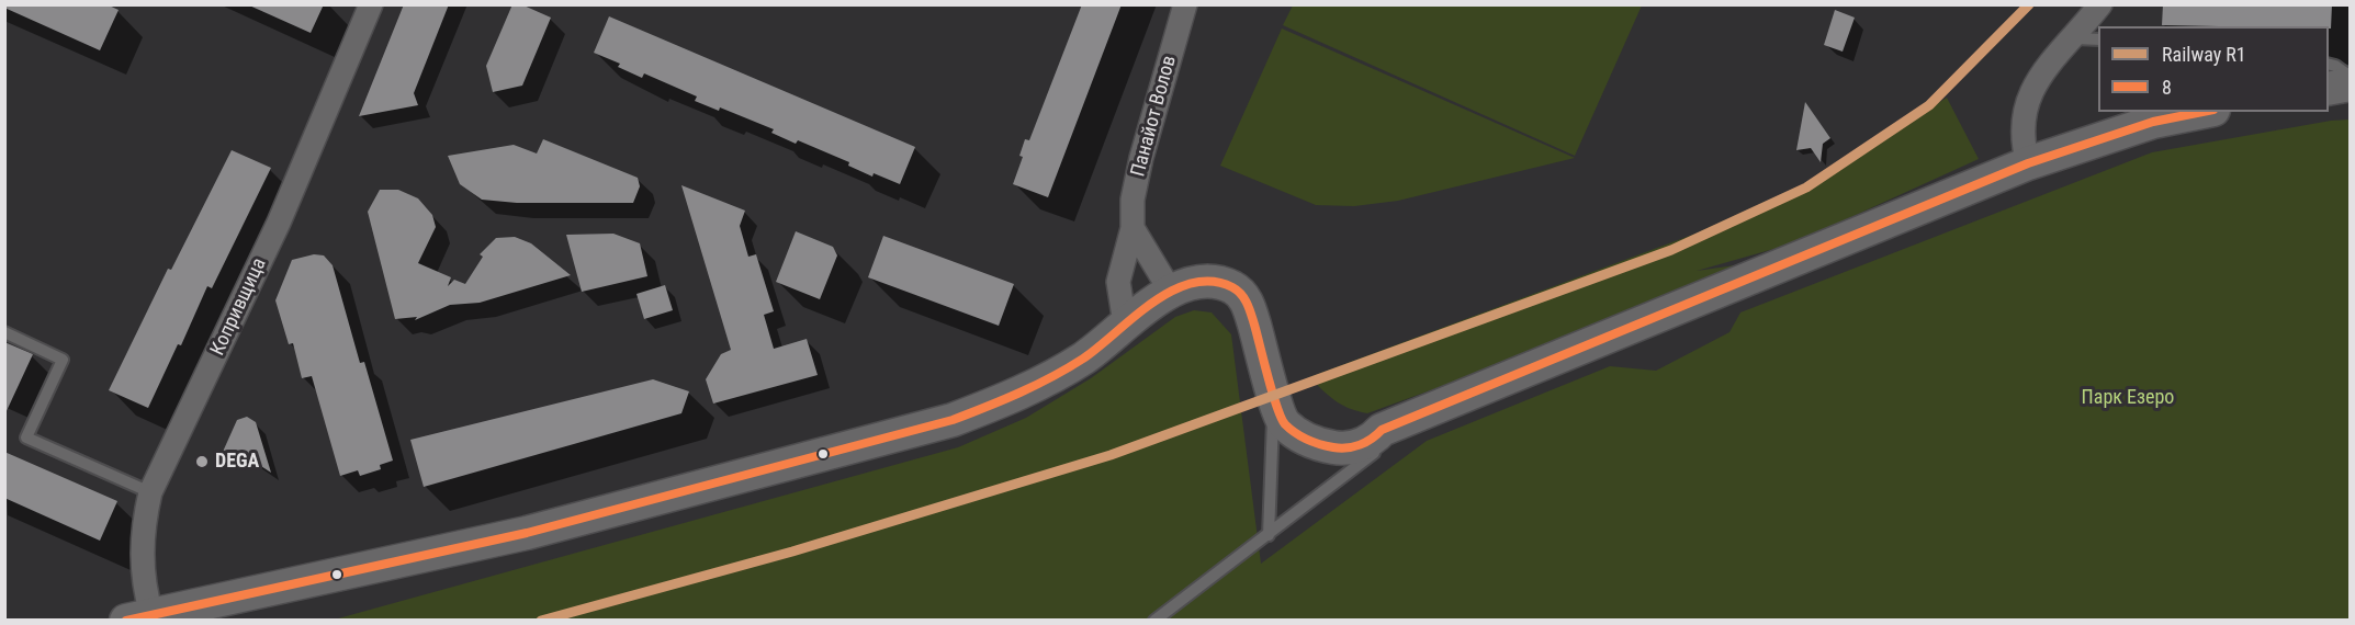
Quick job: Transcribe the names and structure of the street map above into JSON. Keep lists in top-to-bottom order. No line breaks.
{"streets":{"street":["Панайот Волов","Копривщица"]},"parks":["Парк Езеро"],"places":["DEGA"],"lines":["rail line R1","transit line 8"],"legend":["Railway R1","8"]}
